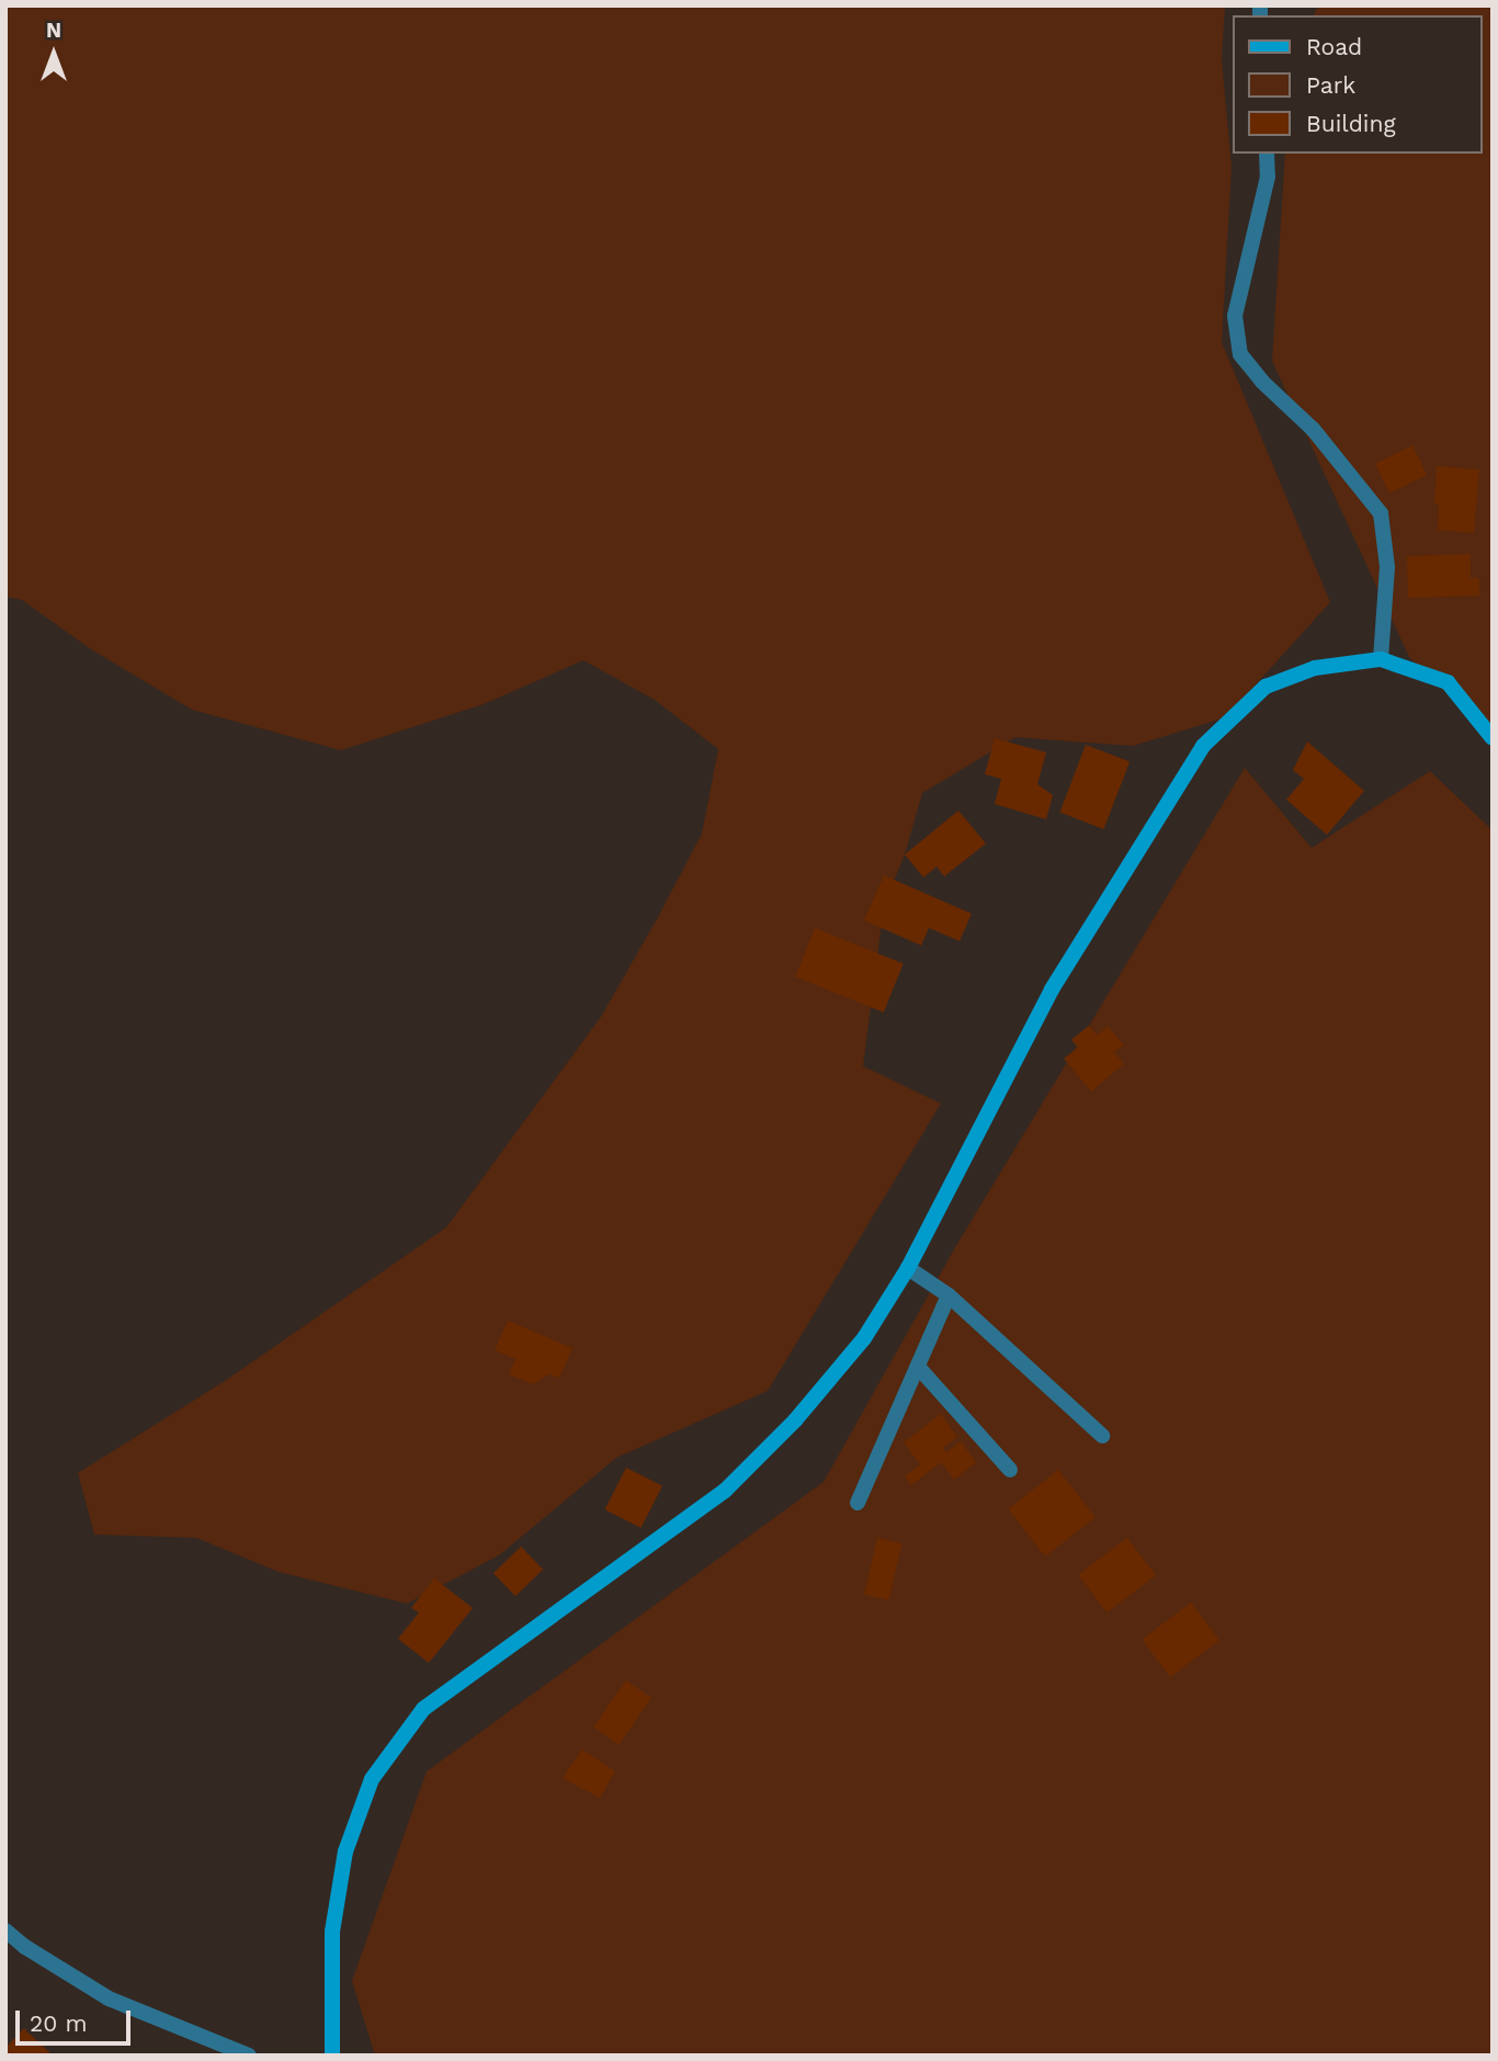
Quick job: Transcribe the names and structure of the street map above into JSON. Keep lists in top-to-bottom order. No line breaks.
{"legend":["Road","Park","Building"],"scale_bar":"20 m","north":"top"}
